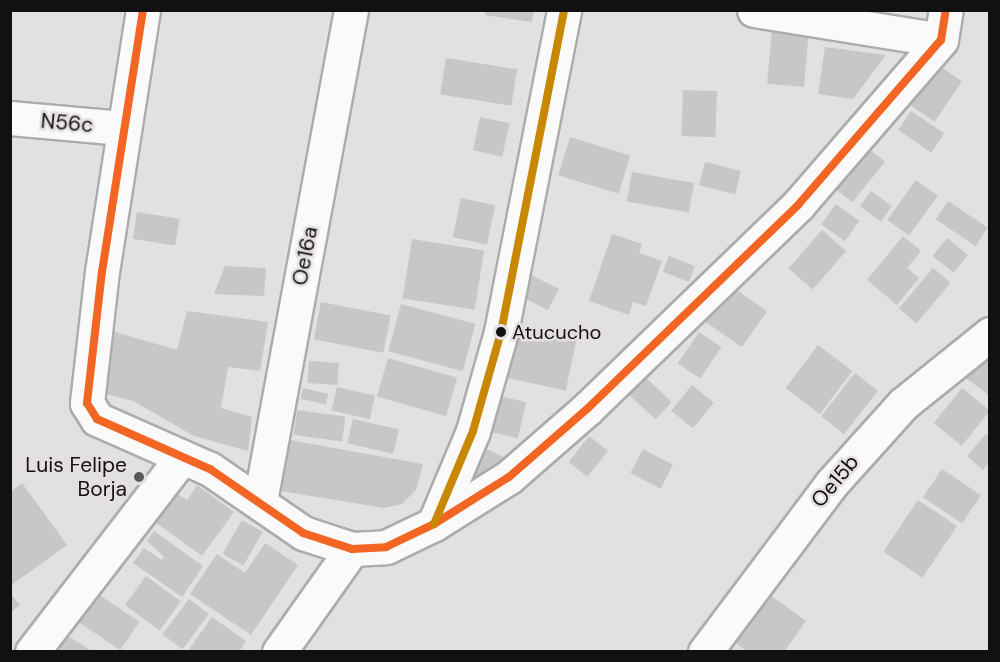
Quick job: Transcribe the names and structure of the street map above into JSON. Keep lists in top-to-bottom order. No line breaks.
{"streets":{"street":["N56c","Oe16a","Oe15b"]},"places":["Atucucho","Luis Felipe Borja"]}
